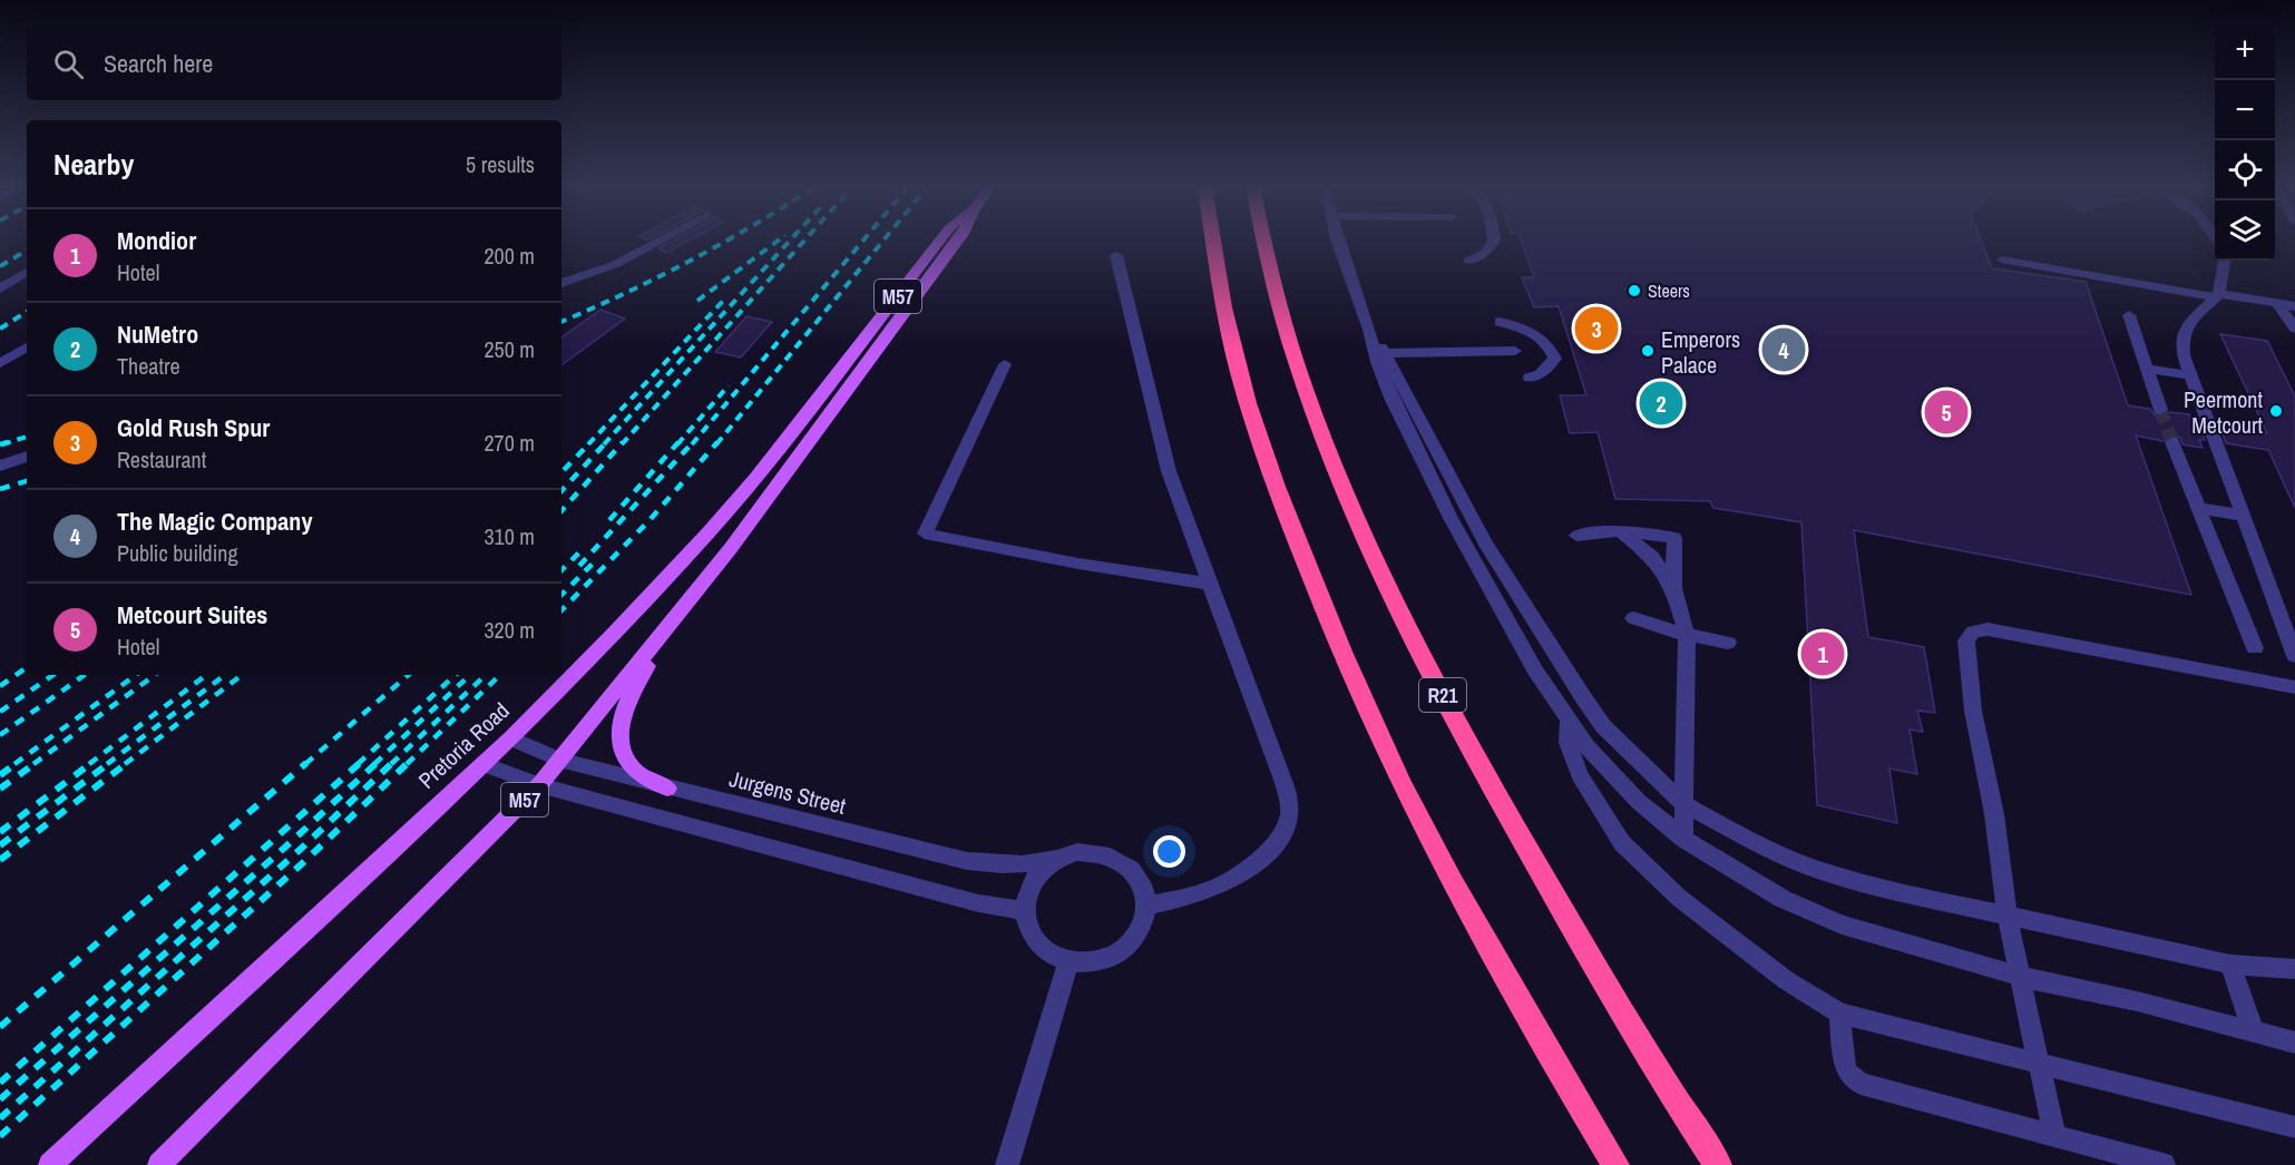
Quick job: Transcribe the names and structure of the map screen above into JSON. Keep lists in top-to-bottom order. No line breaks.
{"streets":{"highway":["R21"],"main road":["M57","Pretoria Road"],"street":["Jurgens Street"]},"crossings":[["Pretoria Road","Jurgens Street"]],"places":["Steers","Emperors Palace","Peermont Metcourt"],"page":{"map_buttons":["+","−"],"search":"Search here","heading":["Nearby","5 results"],"list":[{"mark":"1","name":"Mondior","note":"Hotel","value":"200 m"},{"mark":"2","name":"NuMetro","note":"Theatre","value":"250 m"},{"mark":"3","name":"Gold Rush Spur","note":"Restaurant","value":"270 m"},{"mark":"4","name":"The Magic Company","note":"Public building","value":"310 m"},{"mark":"5","name":"Metcourt Suites","note":"Hotel","value":"320 m"}],"pins":["3","4","2","5","1"]}}
